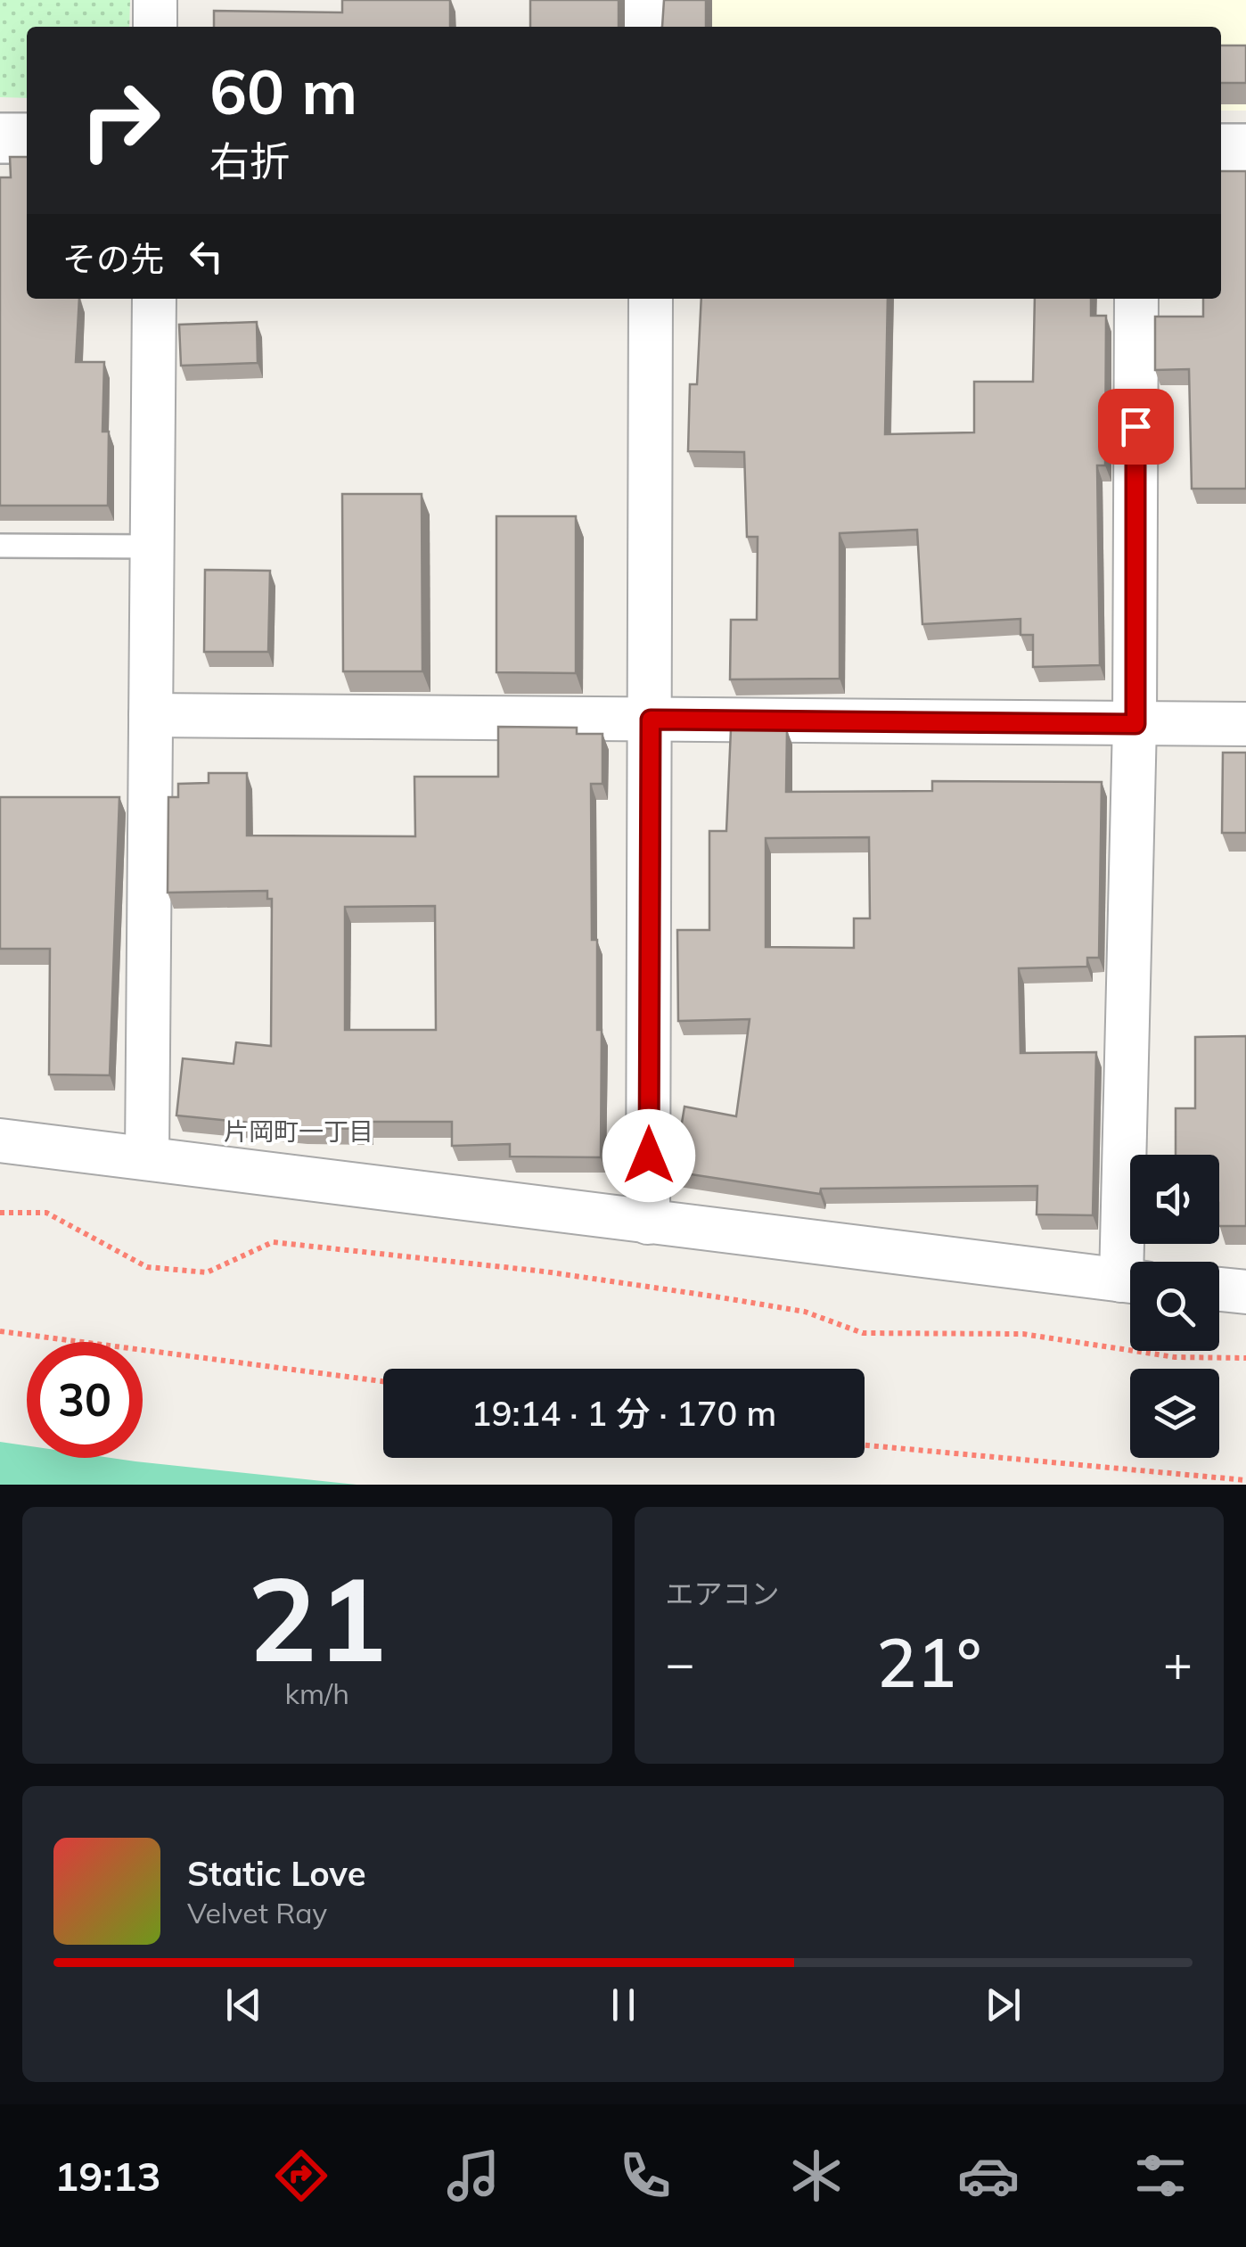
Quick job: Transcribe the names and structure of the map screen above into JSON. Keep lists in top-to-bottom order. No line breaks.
{"districts":["片岡町一丁目"],"page":{"turn":["60 m","右折"],"then":"その先","limit":"30","trip":"19:14 · 1 分 · 170 m","tile":[["21","km/h"],"エアコン"],"heat":["−","21°","+"],"song":["Static Love","Velvet Ray"],"tabs":"19:13"}}
